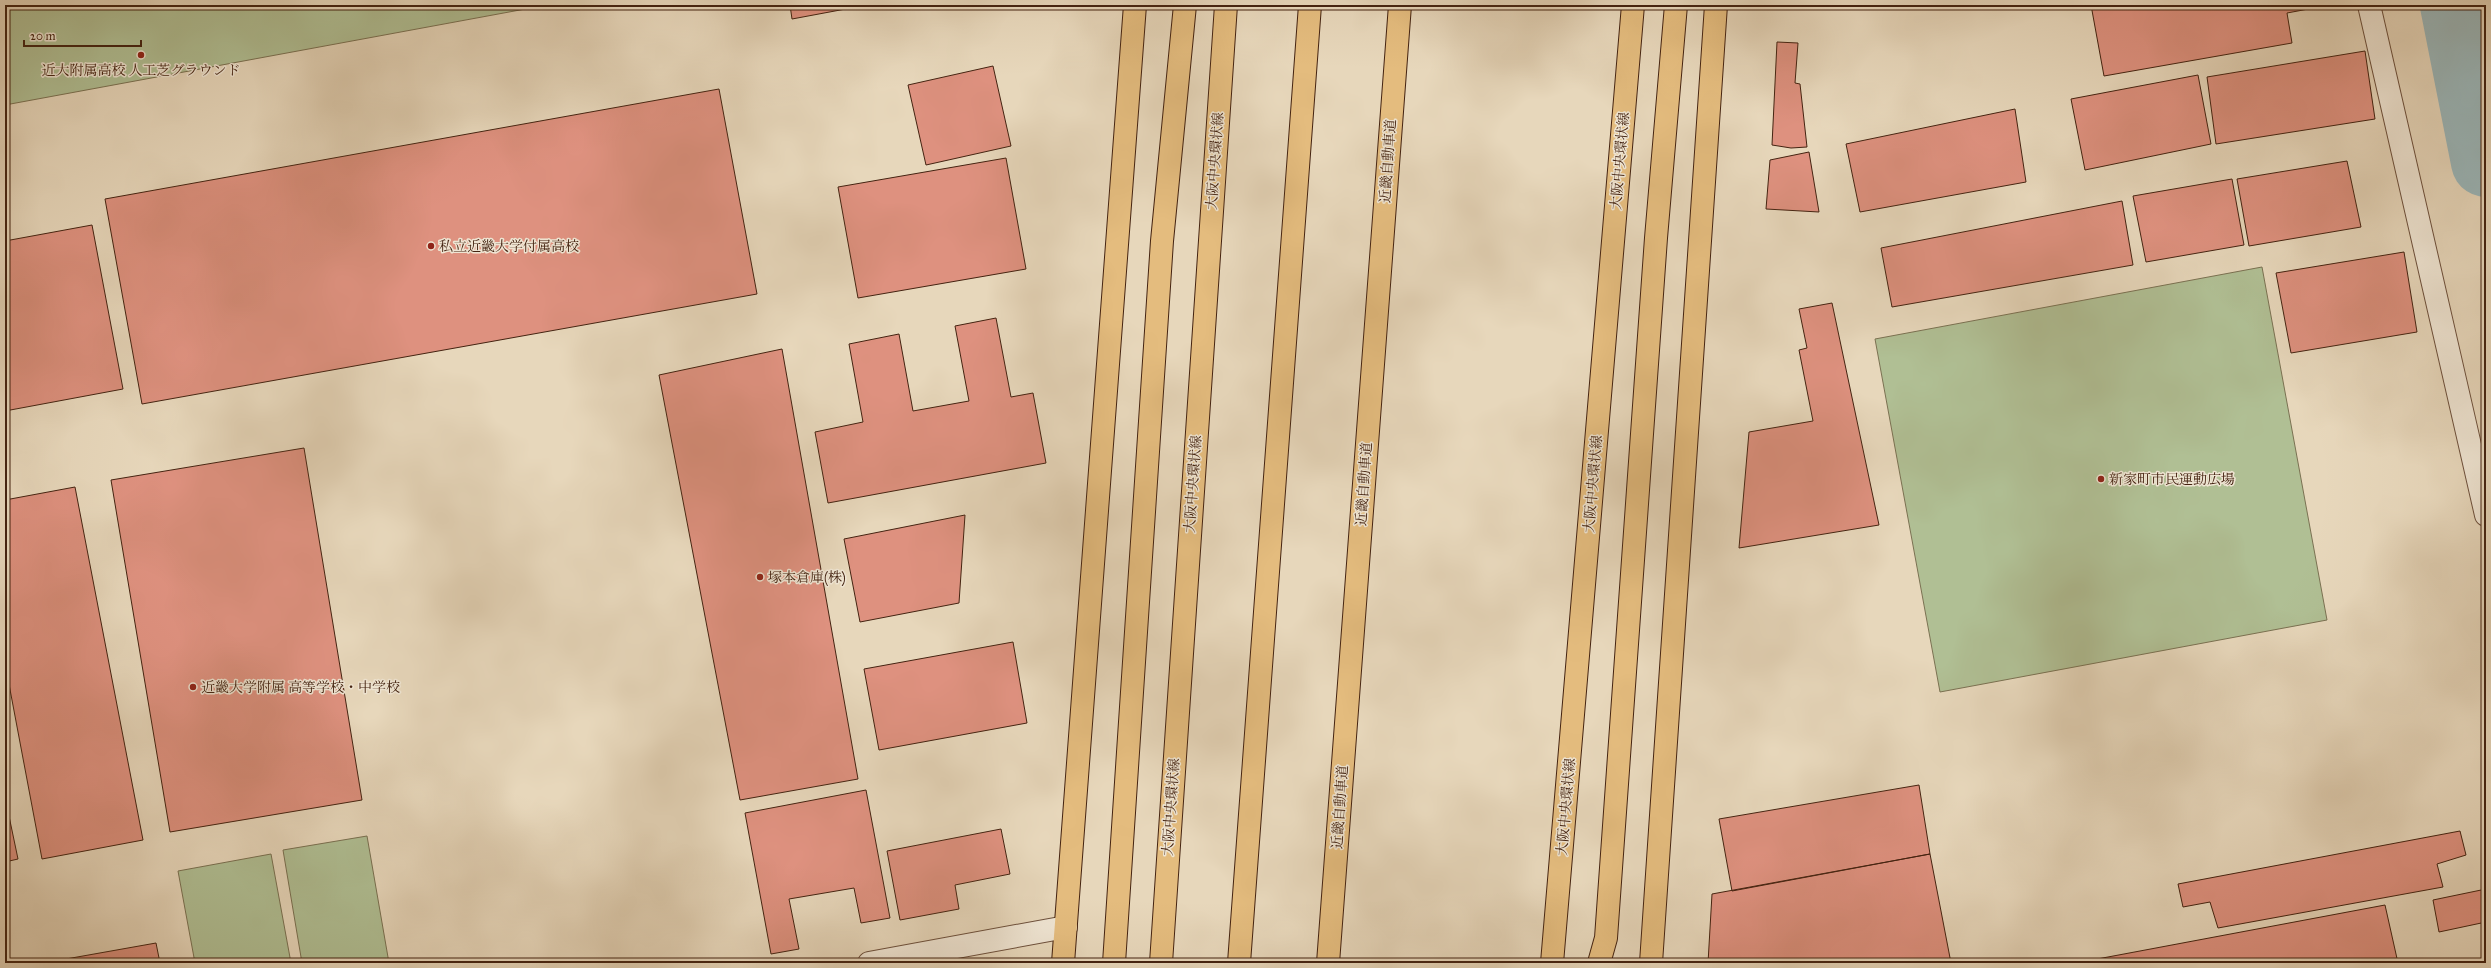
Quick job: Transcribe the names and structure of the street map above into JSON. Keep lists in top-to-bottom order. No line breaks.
{"streets":{"main road":["大阪中央環状線","近畿自動車道"]},"places":["近大附属高校 人工芝グラウンド","私立近畿大学付属高校","新家町市民運動広場","塚本倉庫(株)","近畿大学附属 高等学校・中学校"],"scale_bar":"20 m"}
